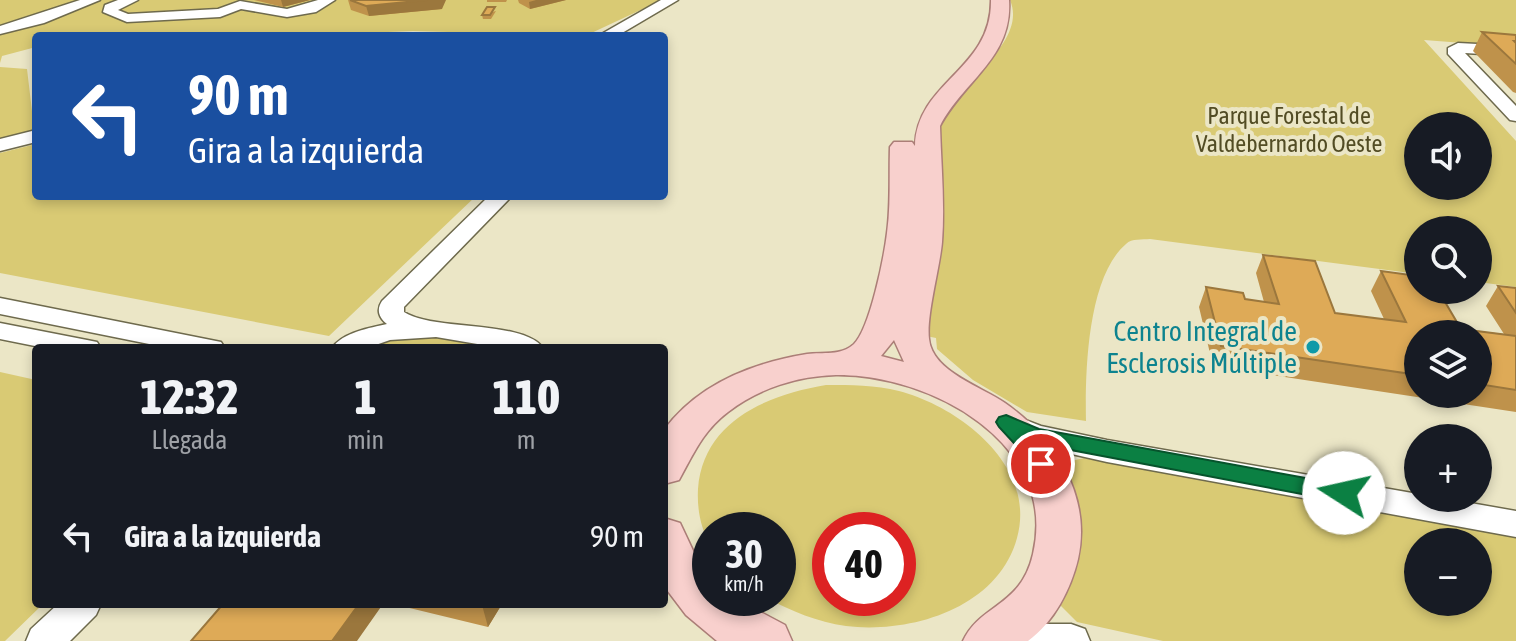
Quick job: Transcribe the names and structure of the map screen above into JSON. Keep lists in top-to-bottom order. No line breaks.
{"parks":["Parque Forestal de Valdebernardo Oeste"],"places":["Centro Integral de Esclerosis Múltiple"],"page":{"turn":["90 m","Gira a la izquierda"],"map_buttons":["+","−"],"eta":["12:32","Llegada","1","min","110","m"],"list":[{"name":"Gira a la izquierda","value":"90 m"}],"speed":"30 km/h","limit":"40"}}
